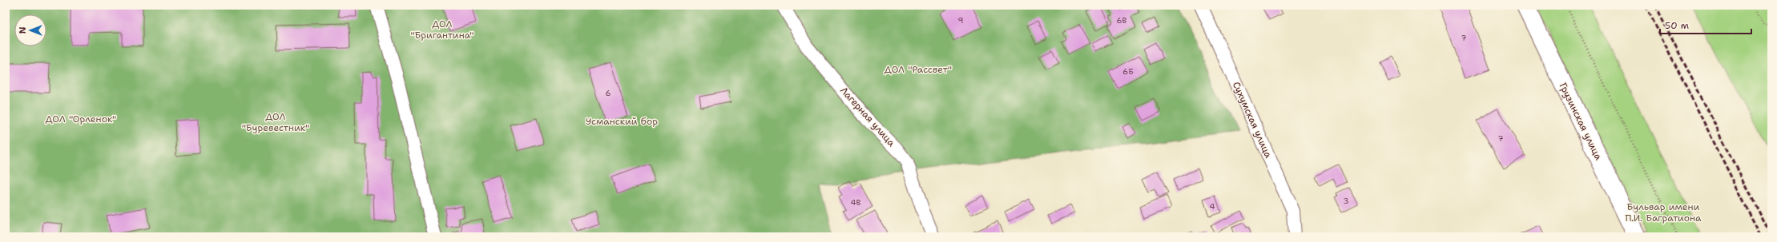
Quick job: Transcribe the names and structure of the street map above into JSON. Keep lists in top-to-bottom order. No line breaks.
{"streets":{"street":["Лагерная улица","Сухумская улица","Грузинская улица"]},"parks":["ДОЛ \"Бригантина\"","ДОЛ \"Рассвет\"","ДОЛ \"Буревестник\"","ДОЛ \"Орленок\"","Усманский бор","Бульвар имени П.И. Багратиона"],"house_numbers":["9","6В","7","6Б","6","7","3","4В","4"],"scale_bar":"50 m","north":"left"}
